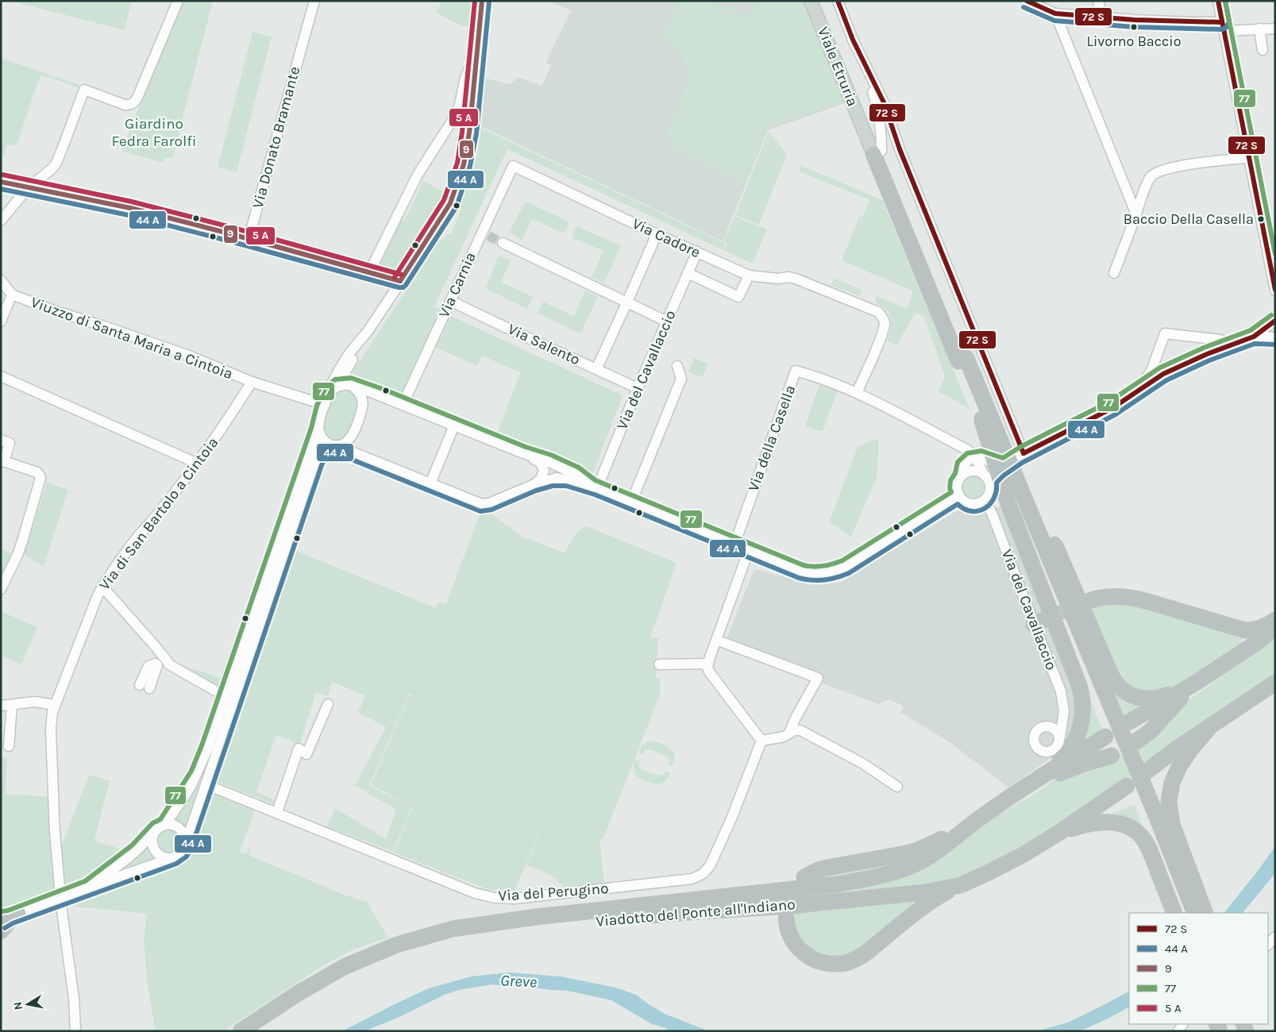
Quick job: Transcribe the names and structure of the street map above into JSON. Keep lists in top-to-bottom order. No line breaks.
{"streets":{"highway":["Viadotto del Ponte all'Indiano"],"main road":["Viale Etruria"],"street":["Via Donato Bramante","Via Cadore","Via Carnia","Viuzzo di Santa Maria a Cintoia","Via Salento","Via del Cavallaccio","Via della Casella","Via di San Bartolo a Cintoia","Via del Perugino"]},"crossings":[["Via Cadore","Via Carnia"],["Via Cadore","Via del Cavallaccio"],["Via Carnia","Via Salento"],["Viuzzo di Santa Maria a Cintoia","Via di San Bartolo a Cintoia"],["Via Salento","Via del Cavallaccio"],["Via del Cavallaccio","Via della Casella"]],"water":["Greve"],"parks":["Giardino Fedra Farolfi"],"places":["Livorno Baccio","Baccio Della Casella"],"lines":["transit line 9","transit line 77"],"legend":["72 S","44 A","9","77","5 A"],"north":"left"}
